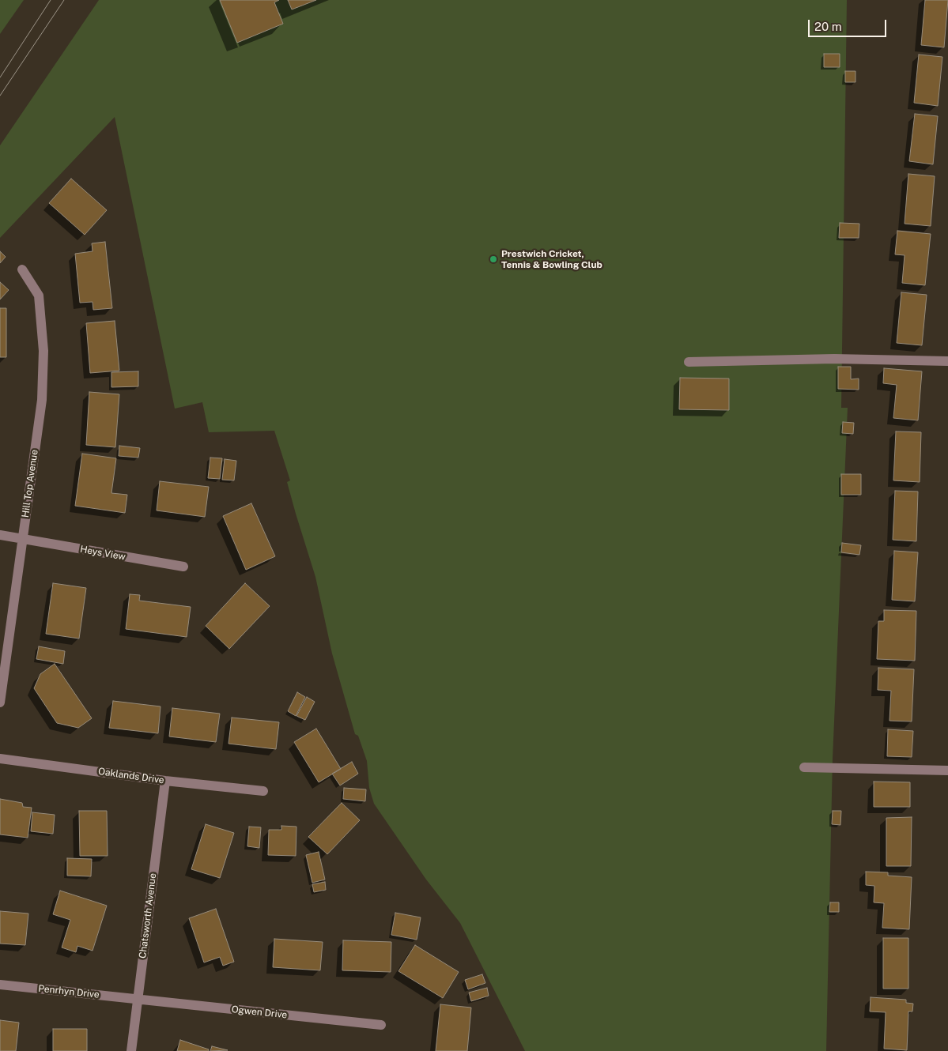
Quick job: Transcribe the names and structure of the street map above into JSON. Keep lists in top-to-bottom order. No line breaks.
{"streets":{"street":["Hill Top Avenue","Heys View","Oaklands Drive","Chatsworth Avenue","Penrhyn Drive","Ogwen Drive"]},"crossings":[["Hill Top Avenue","Heys View"],["Oaklands Drive","Chatsworth Avenue"],["Chatsworth Avenue","Penrhyn Drive"],["Chatsworth Avenue","Ogwen Drive"],["Penrhyn Drive","Ogwen Drive"]],"places":["Prestwich Cricket, Tennis & Bowling Club"],"scale_bar":"20 m"}
